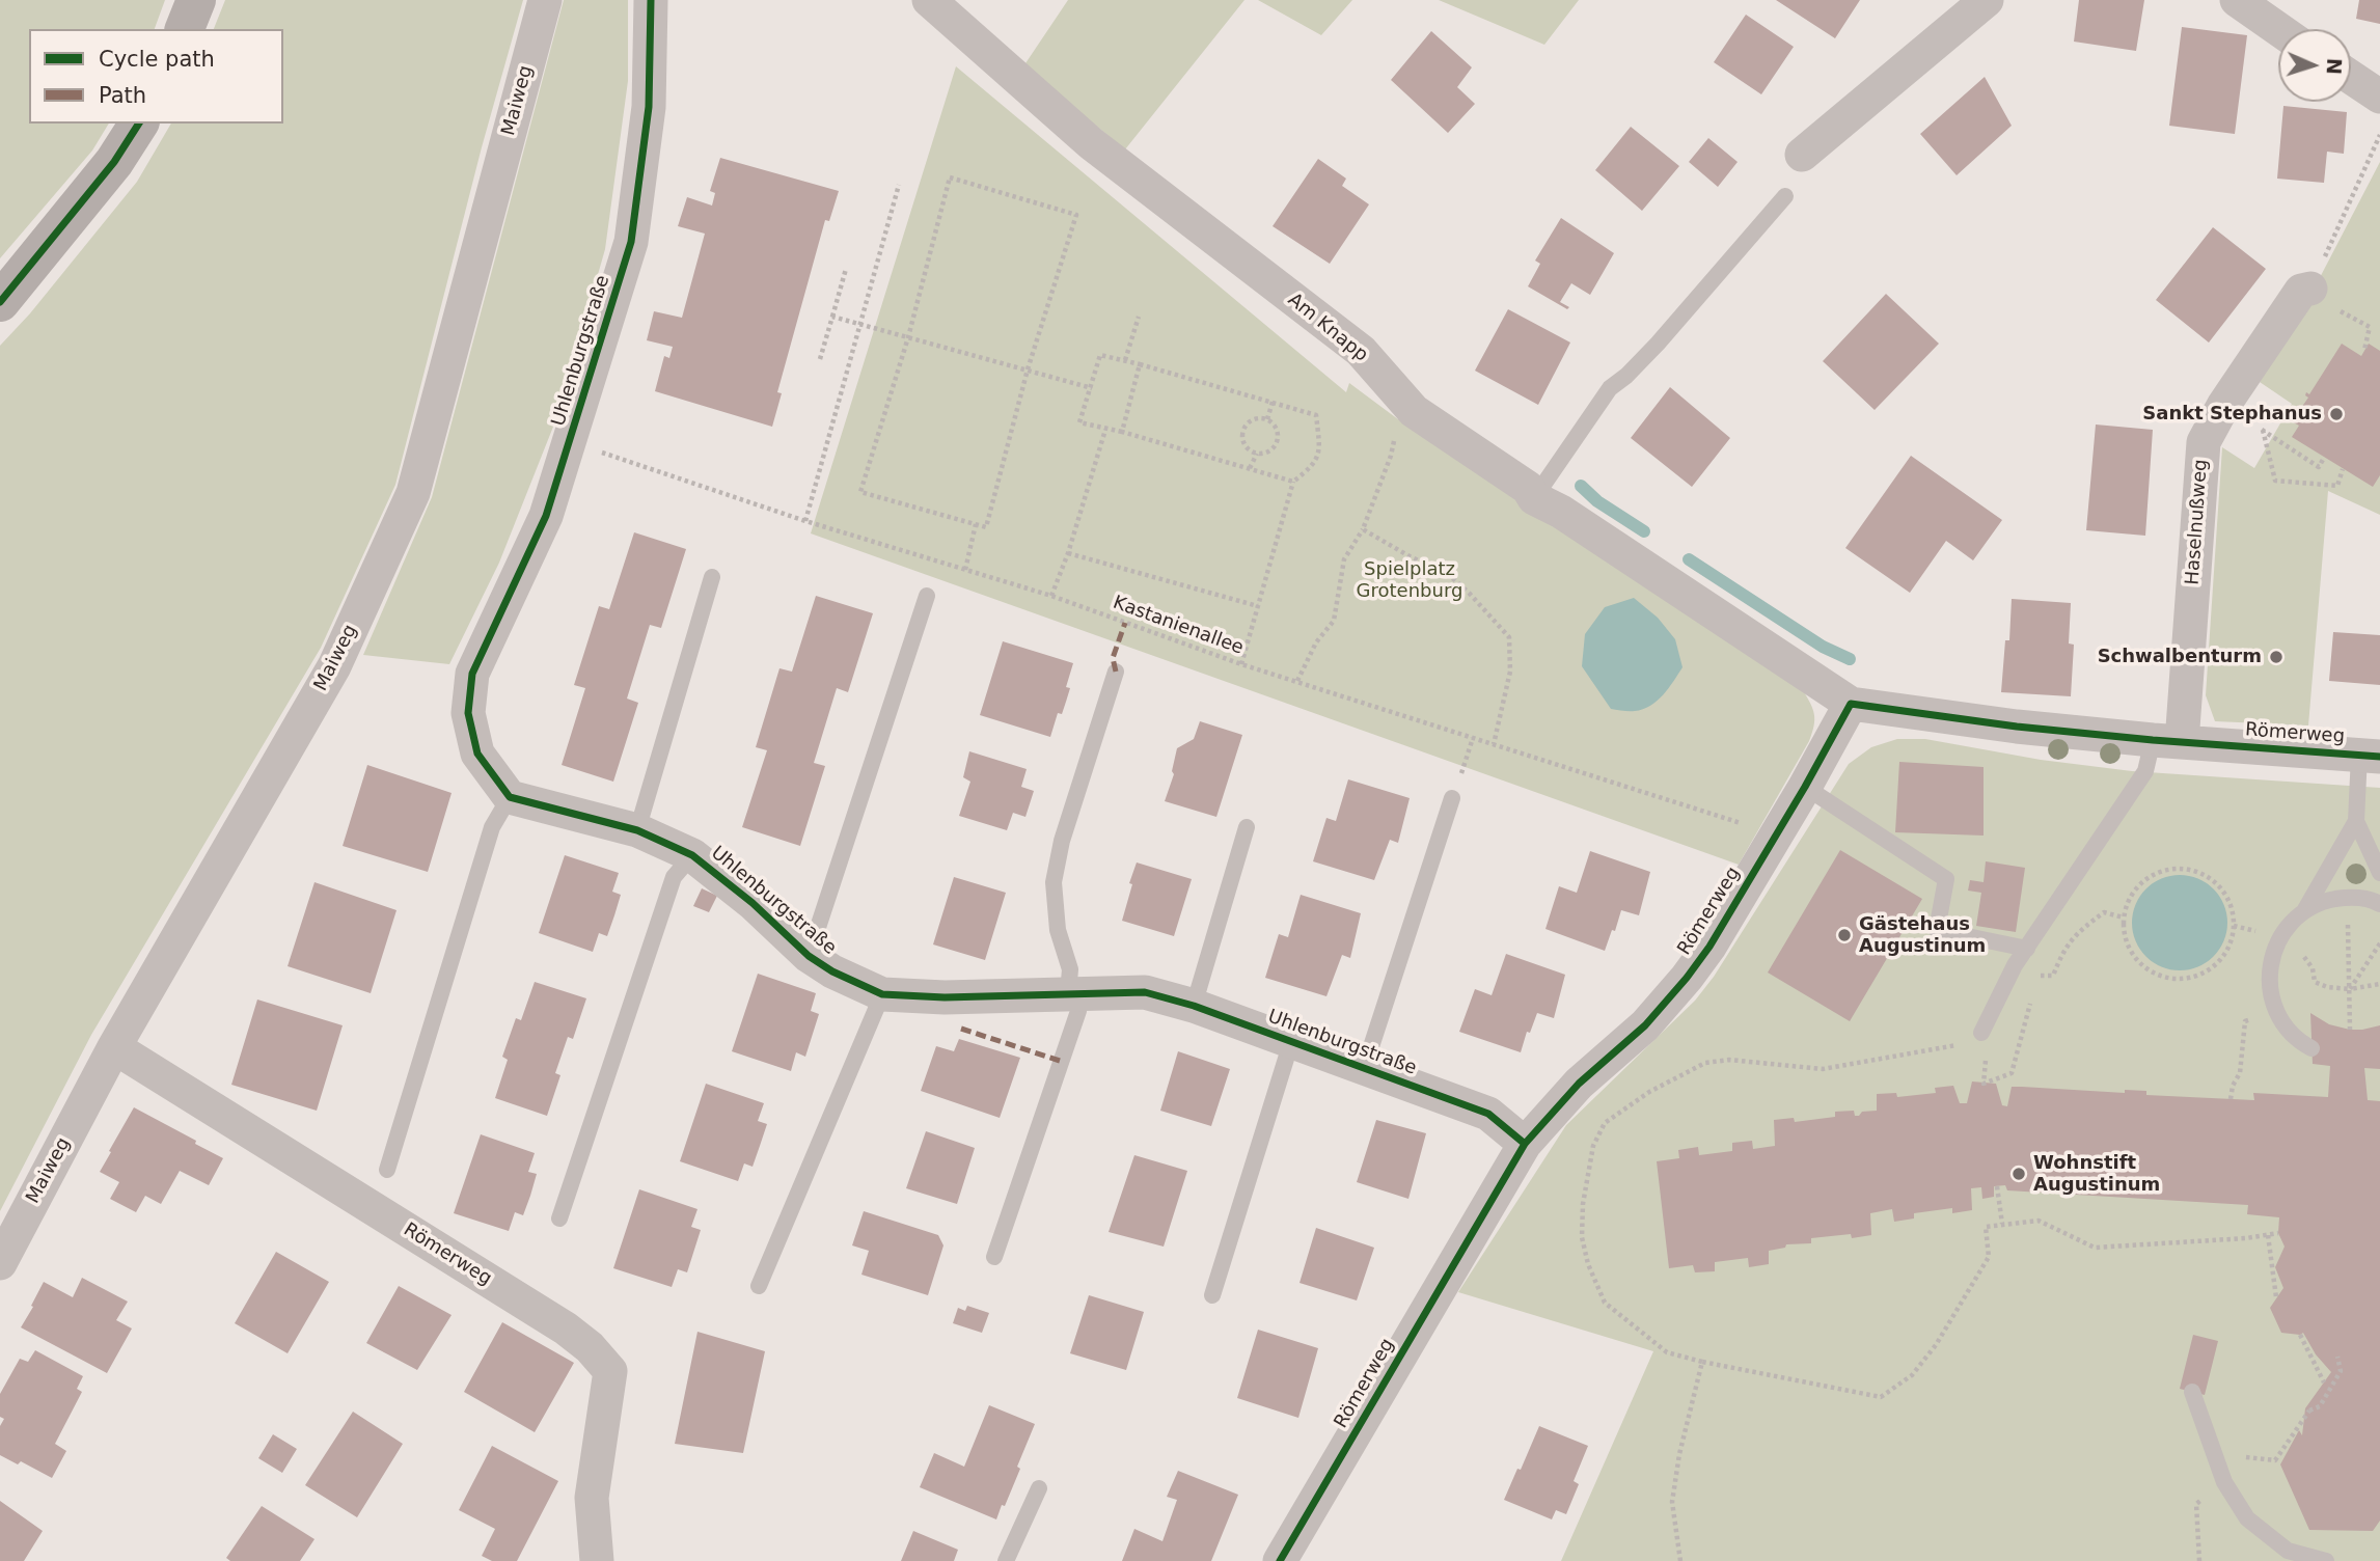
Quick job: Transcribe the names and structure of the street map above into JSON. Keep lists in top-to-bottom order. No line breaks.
{"streets":{"street":["Maiweg","Am Knapp","Uhlenburgstraße","Haselnußweg","Römerweg"],"path":["Kastanienallee"]},"crossings":[["Maiweg","Römerweg"],["Am Knapp","Römerweg"],["Uhlenburgstraße","Kastanienallee"],["Uhlenburgstraße","Römerweg"],["Haselnußweg","Römerweg"],["Kastanienallee","Römerweg"]],"parks":["Spielplatz Grotenburg"],"places":["Sankt Stephanus","Schwalbenturm","Gästehaus Augustinum","Wohnstift Augustinum"],"legend":["Cycle path","Path"],"north":"right"}
